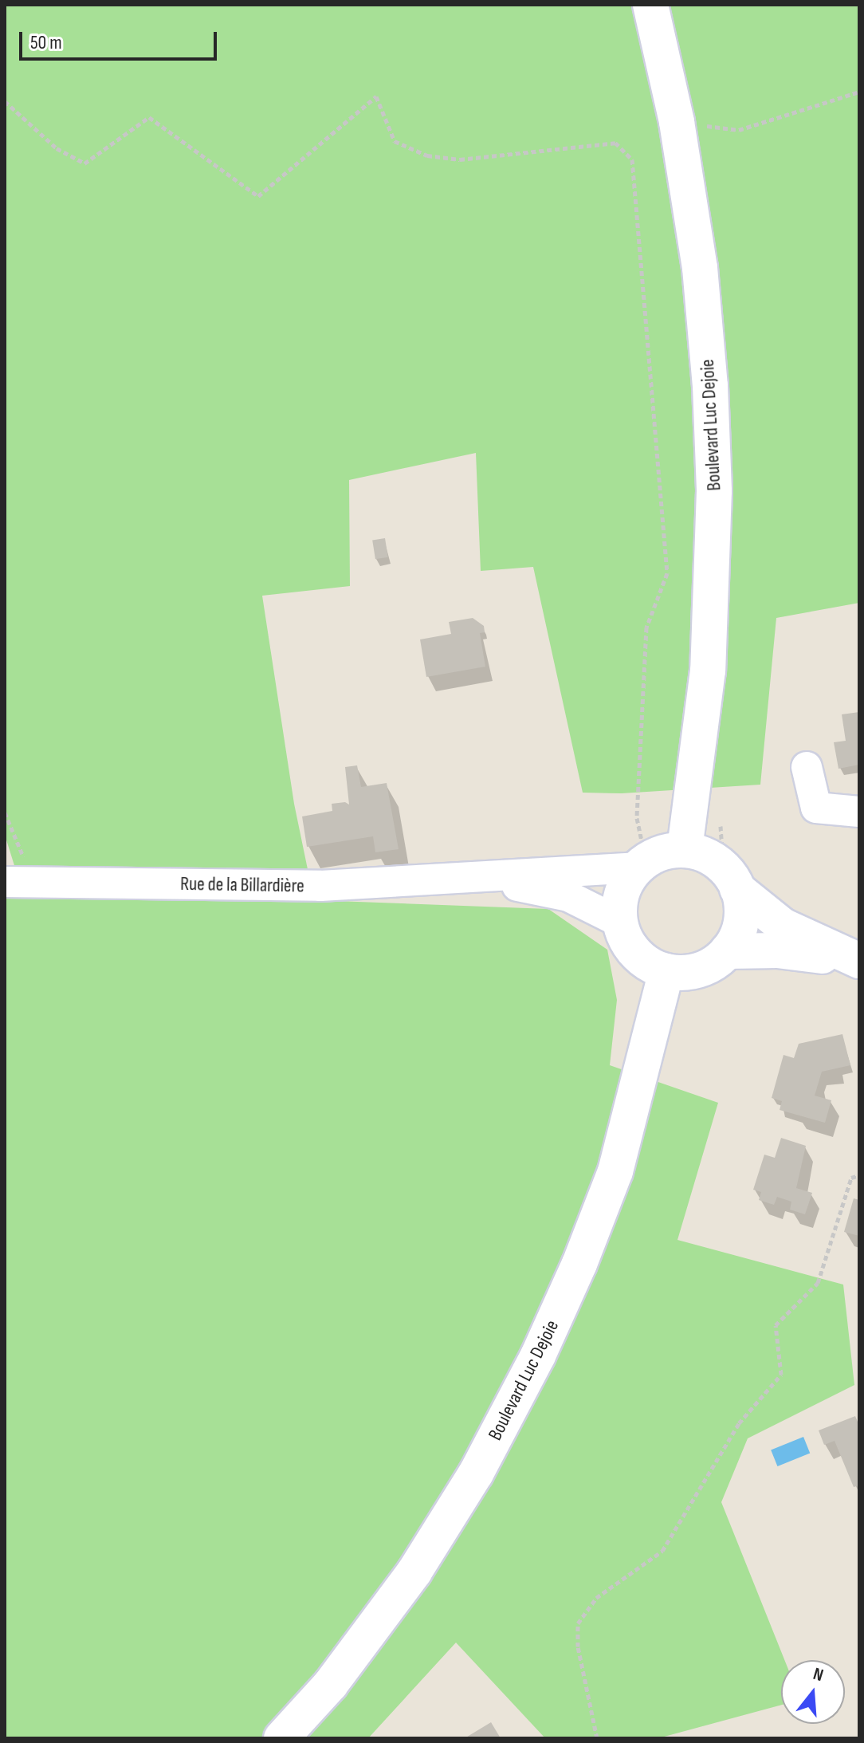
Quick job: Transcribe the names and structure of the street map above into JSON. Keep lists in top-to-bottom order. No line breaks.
{"streets":{"main road":["Boulevard Luc Dejoie"],"street":["Rue de la Billardière"]},"crossings":[["Boulevard Luc Dejoie","Rue de la Billardière"]],"scale_bar":"50 m","north":"top"}
